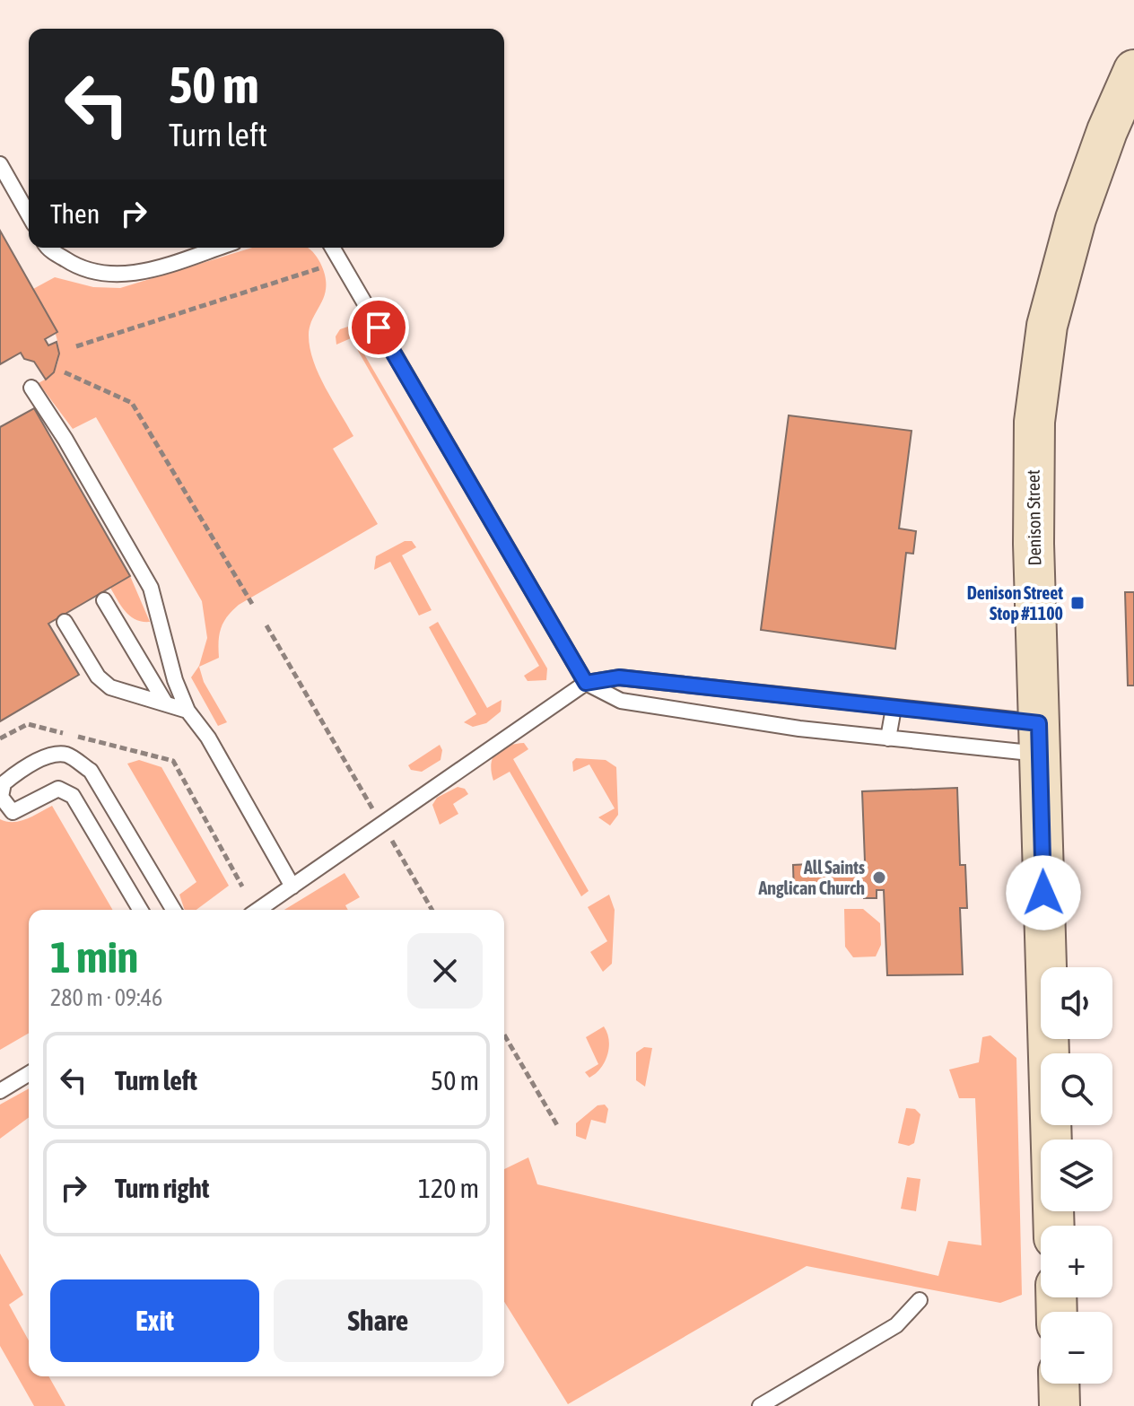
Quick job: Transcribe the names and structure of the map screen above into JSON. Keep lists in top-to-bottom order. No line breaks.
{"streets":{"main road":["Denison Street"]},"places":{"transit":["Denison Street Stop #1100"],"other":["All Saints Anglican Church"]},"page":{"turn":["50 m","Turn left"],"then":"Then","heading":["1 min","280 m · 09:46"],"map_buttons":["+","−"],"list":[{"name":"Turn left","value":"50 m"},{"name":"Turn right","value":"120 m"}],"buttons":["Exit","Share"]}}
